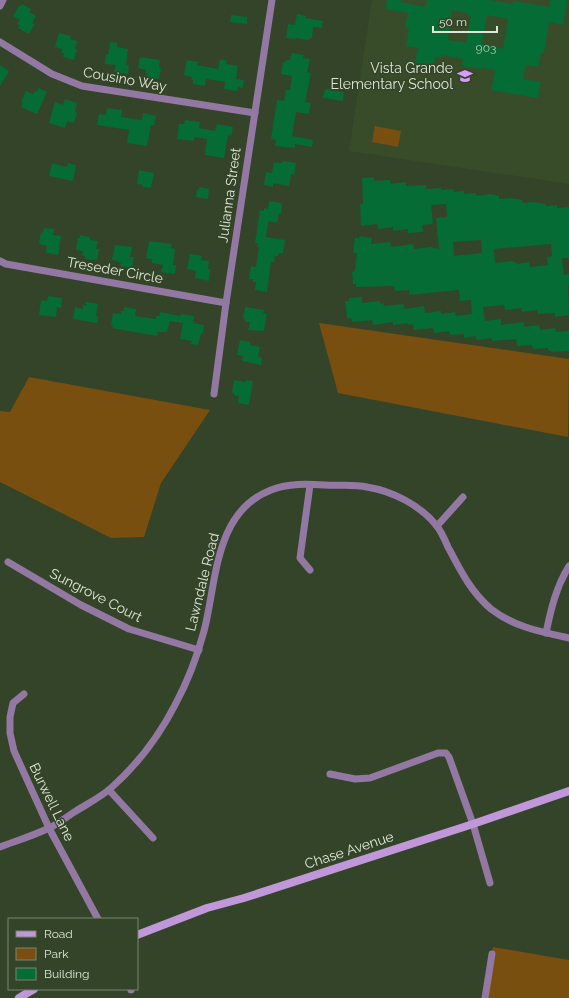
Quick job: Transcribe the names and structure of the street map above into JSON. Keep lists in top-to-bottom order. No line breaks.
{"streets":{"main road":["Chase Avenue"],"street":["Cousino Way","Julianna Street","Treseder Circle","Lawndale Road","Sungrove Court","Burwell Lane"]},"crossings":[["Cousino Way","Julianna Street"],["Julianna Street","Treseder Circle"],["Lawndale Road","Sungrove Court"],["Lawndale Road","Burwell Lane"]],"places":{"school or university":["Vista Grande Elementary School"]},"house_numbers":["903"],"legend":["Road","Park","Building"],"scale_bar":"50 m"}
